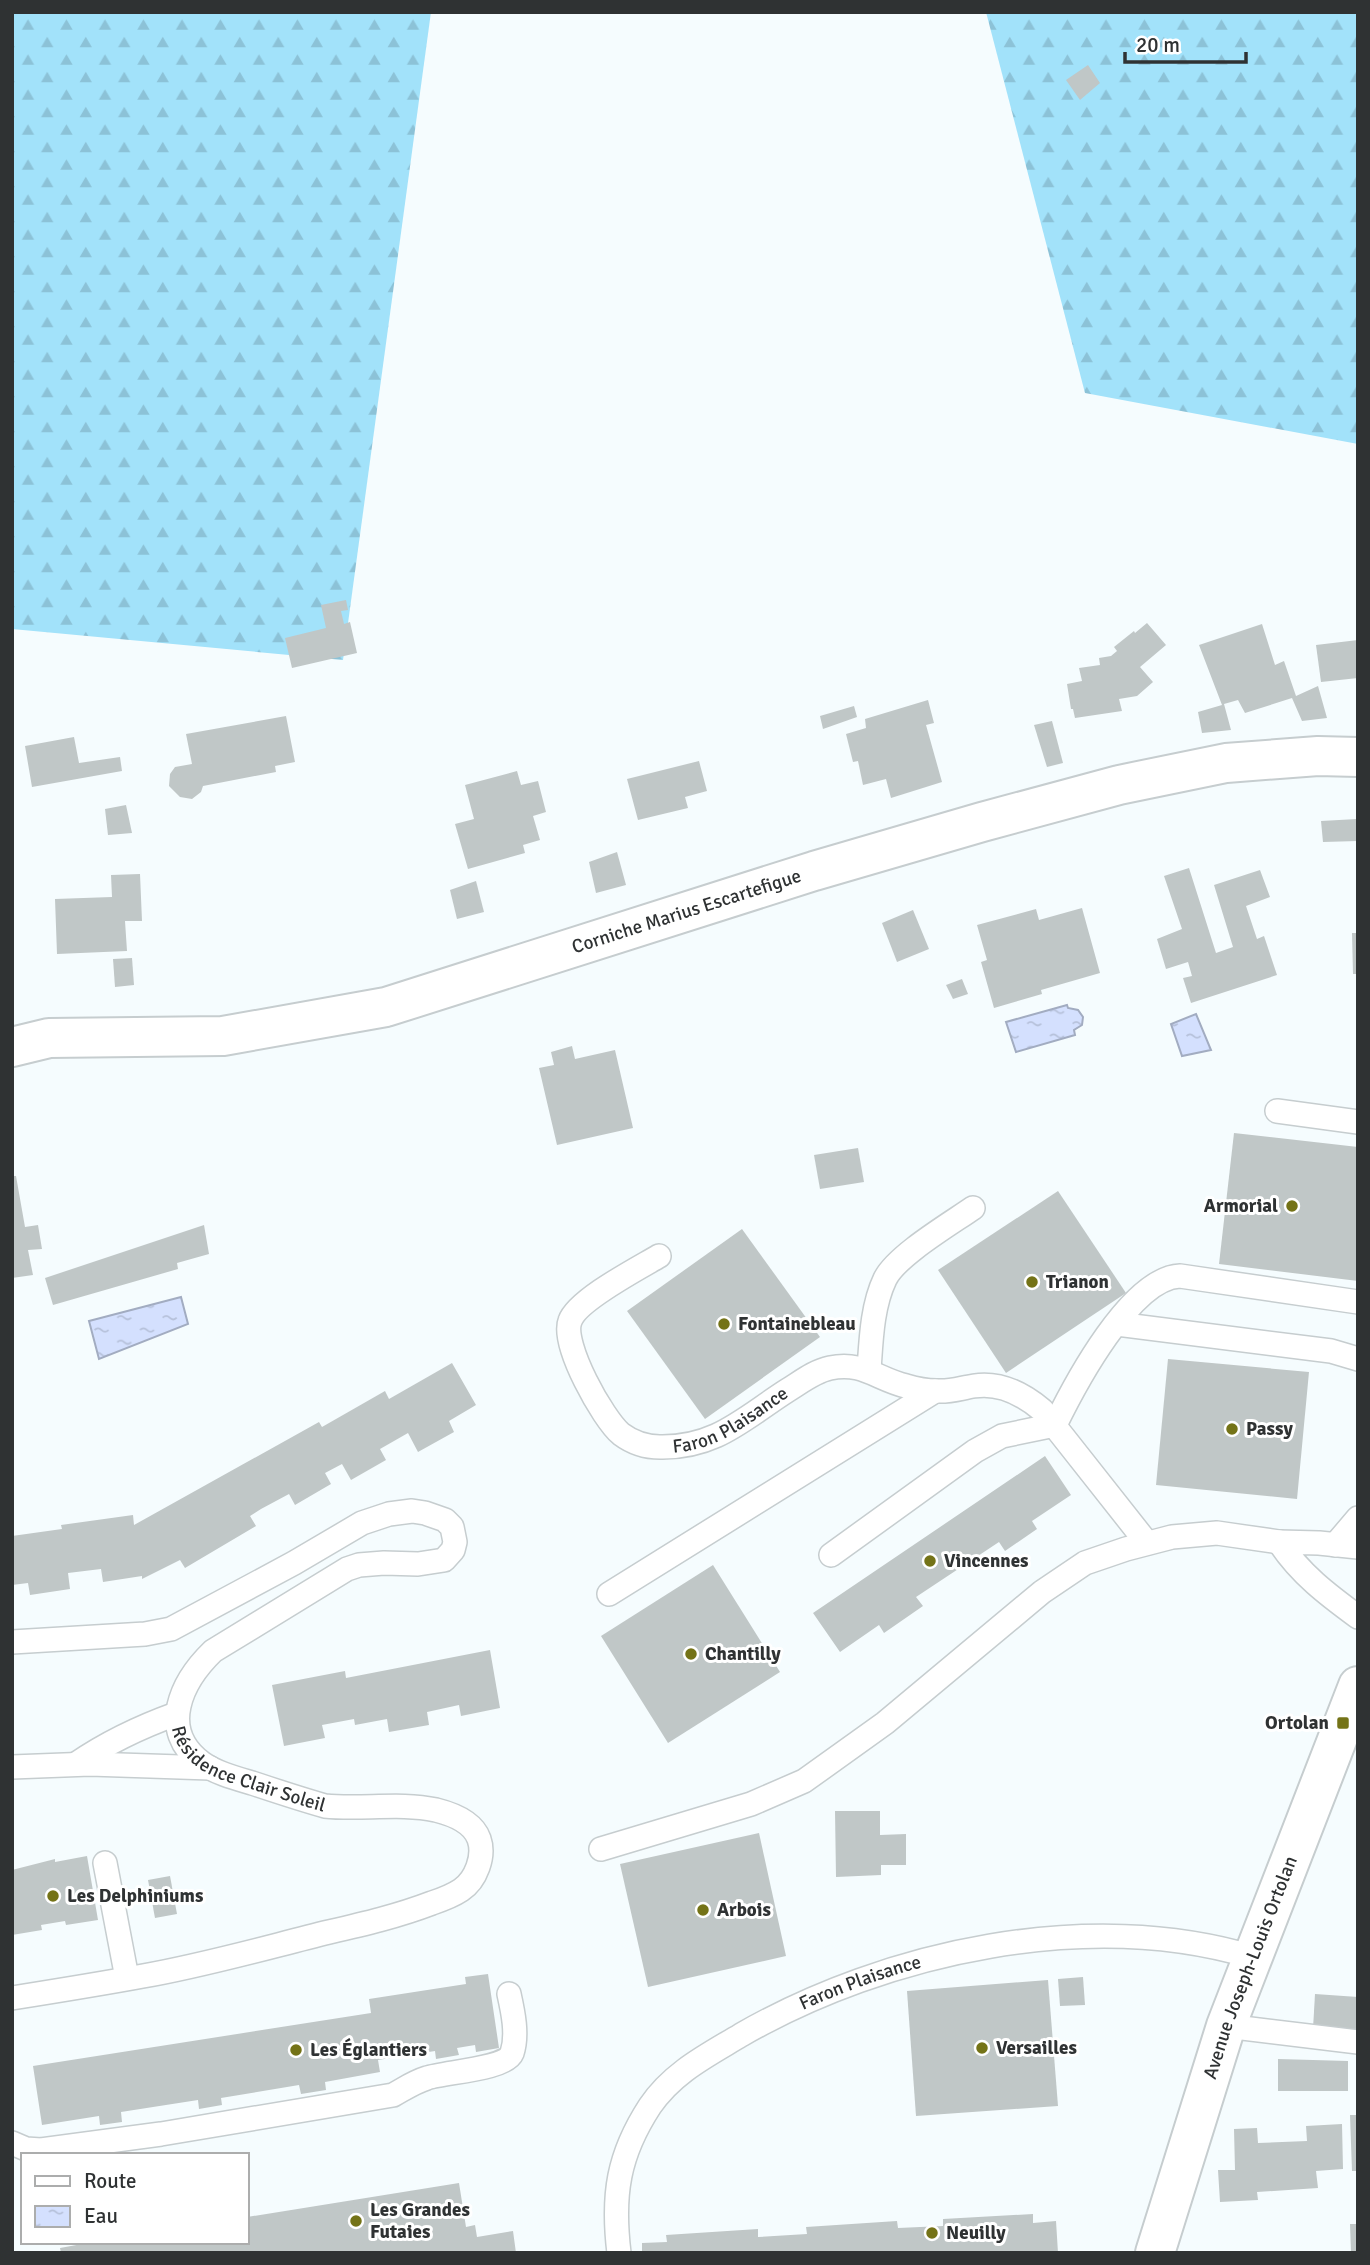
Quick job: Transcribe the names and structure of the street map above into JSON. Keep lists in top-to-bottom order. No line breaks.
{"streets":{"main road":["Corniche Marius Escartefigue","Avenue Joseph-Louis Ortolan"],"lane":["Faron Plaisance","Résidence Clair Soleil"]},"crossings":[["Faron Plaisance","Avenue Joseph-Louis Ortolan"]],"places":{"other":["Armorial","Trianon","Fontainebleau","Passy","Vincennes","Chantilly","Les Delphiniums","Arbois","Versailles","Les Églantiers","Les Grandes Futaies","Neuilly"],"transit":["Ortolan"]},"legend":["Route","Eau"],"scale_bar":"20 m"}
